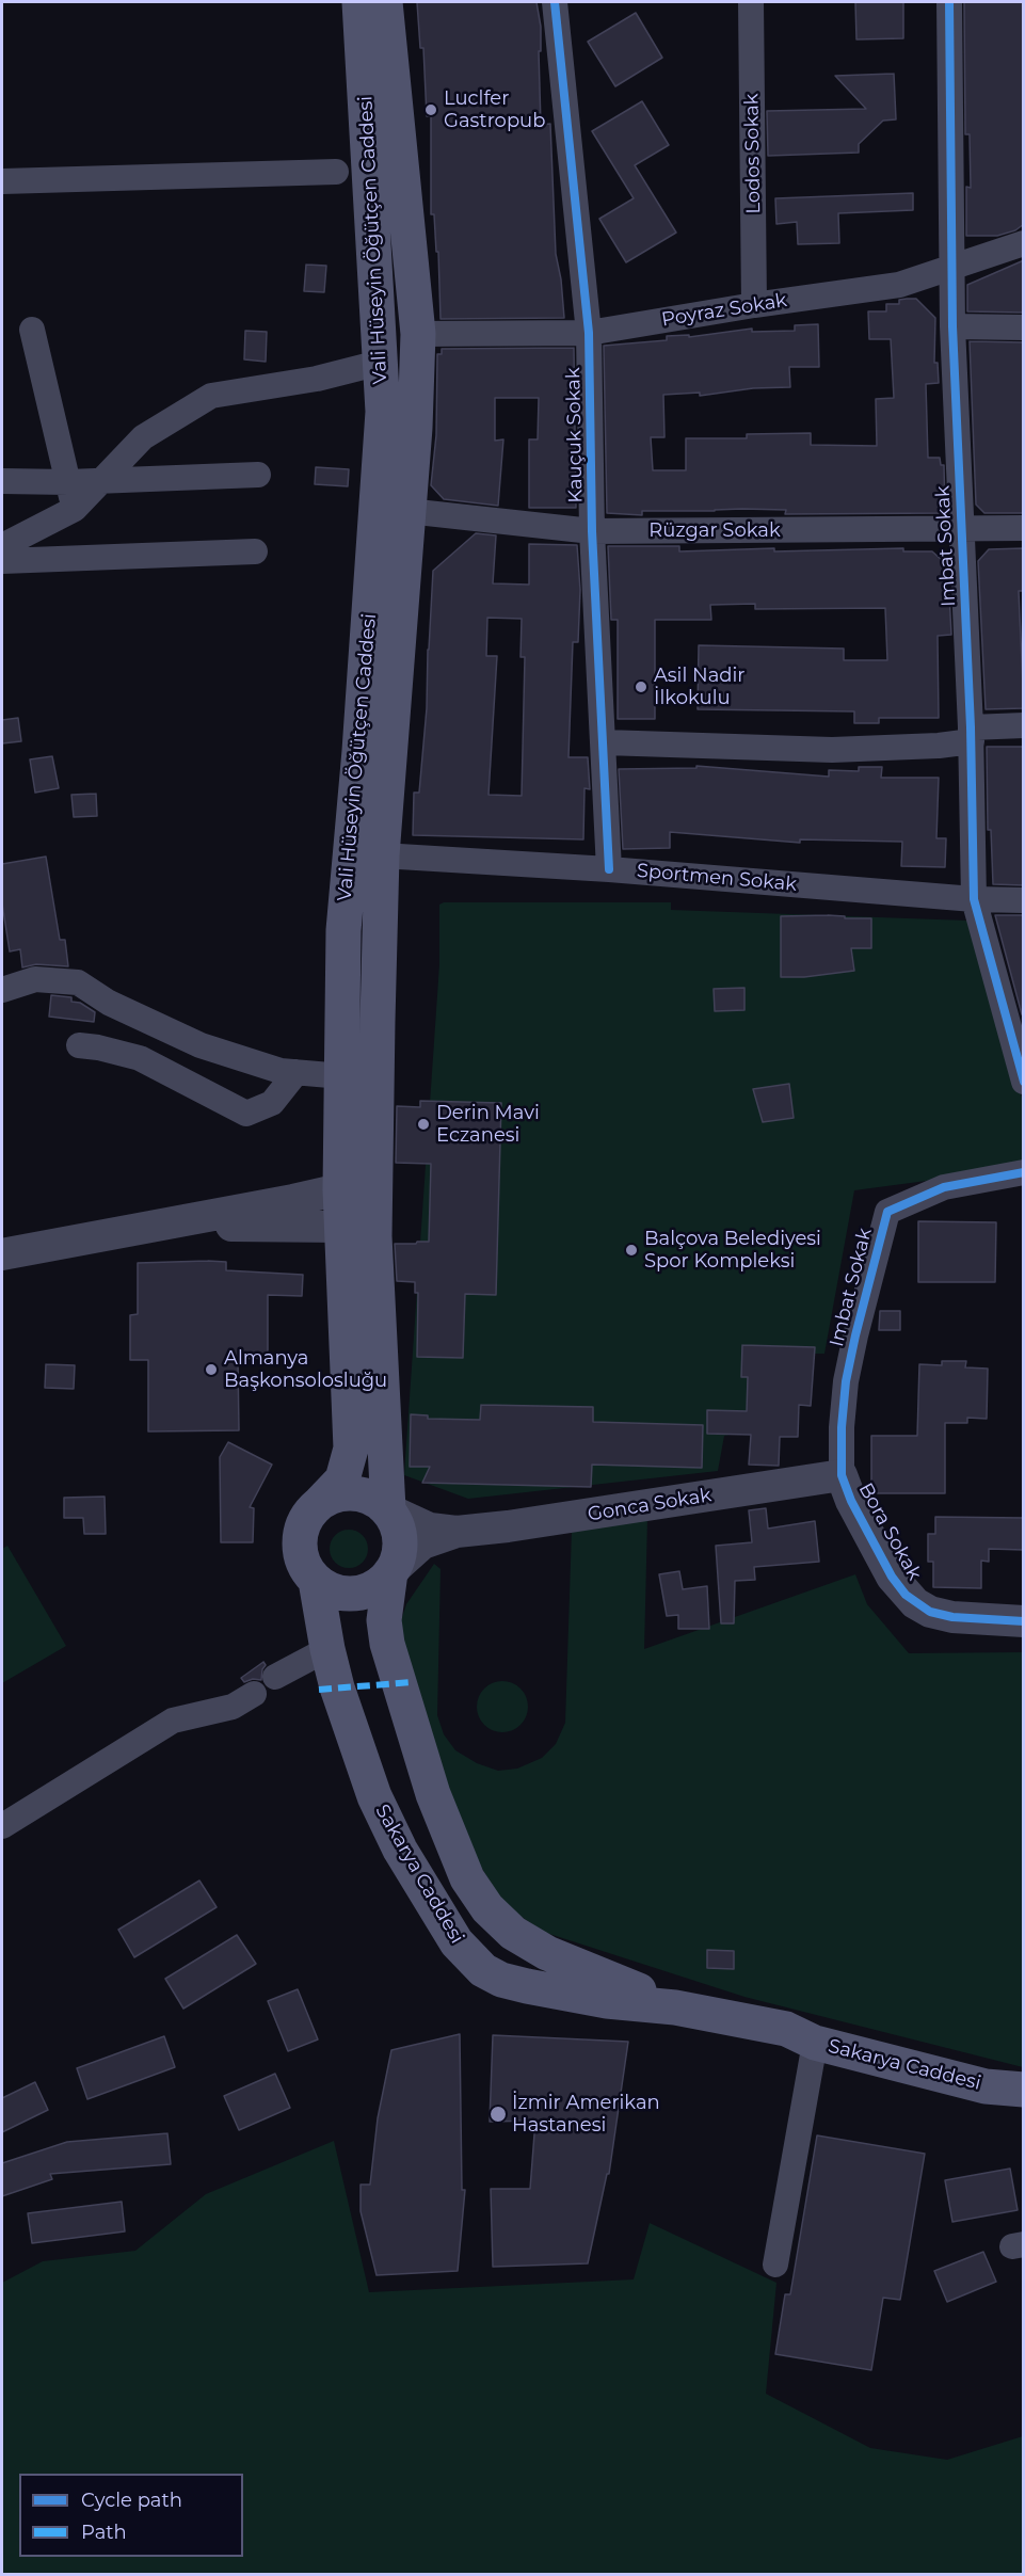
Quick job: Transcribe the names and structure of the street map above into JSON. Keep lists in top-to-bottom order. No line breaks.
{"streets":{"main road":["Vali Hüseyin Öğütçen Caddesi","Sakarya Caddesi"],"street":["Lodos Sokak","Poyraz Sokak","Kauçuk Sokak","Rüzgar Sokak","Imbat Sokak","Sportmen Sokak","Gonca Sokak","Bora Sokak"]},"crossings":[["Lodos Sokak","Poyraz Sokak"],["Vali Hüseyin Öğütçen Caddesi","Poyraz Sokak"],["Vali Hüseyin Öğütçen Caddesi","Rüzgar Sokak"],["Vali Hüseyin Öğütçen Caddesi","Sportmen Sokak"],["Vali Hüseyin Öğütçen Caddesi","Sakarya Caddesi"],["Poyraz Sokak","Kauçuk Sokak"],["Poyraz Sokak","Imbat Sokak"],["Kauçuk Sokak","Rüzgar Sokak"],["Kauçuk Sokak","Sportmen Sokak"],["Rüzgar Sokak","Imbat Sokak"],["Imbat Sokak","Sportmen Sokak"],["Imbat Sokak","Gonca Sokak"],["Imbat Sokak","Bora Sokak"],["Gonca Sokak","Bora Sokak"]],"places":["Luclfer Gastropub","Asil Nadir İlkokulu","Derin Mavi Eczanesi","Balçova Belediyesi Spor Kompleksi","Almanya Başkonsolosluğu","İzmir Amerikan Hastanesi"],"legend":["Cycle path","Path"]}
